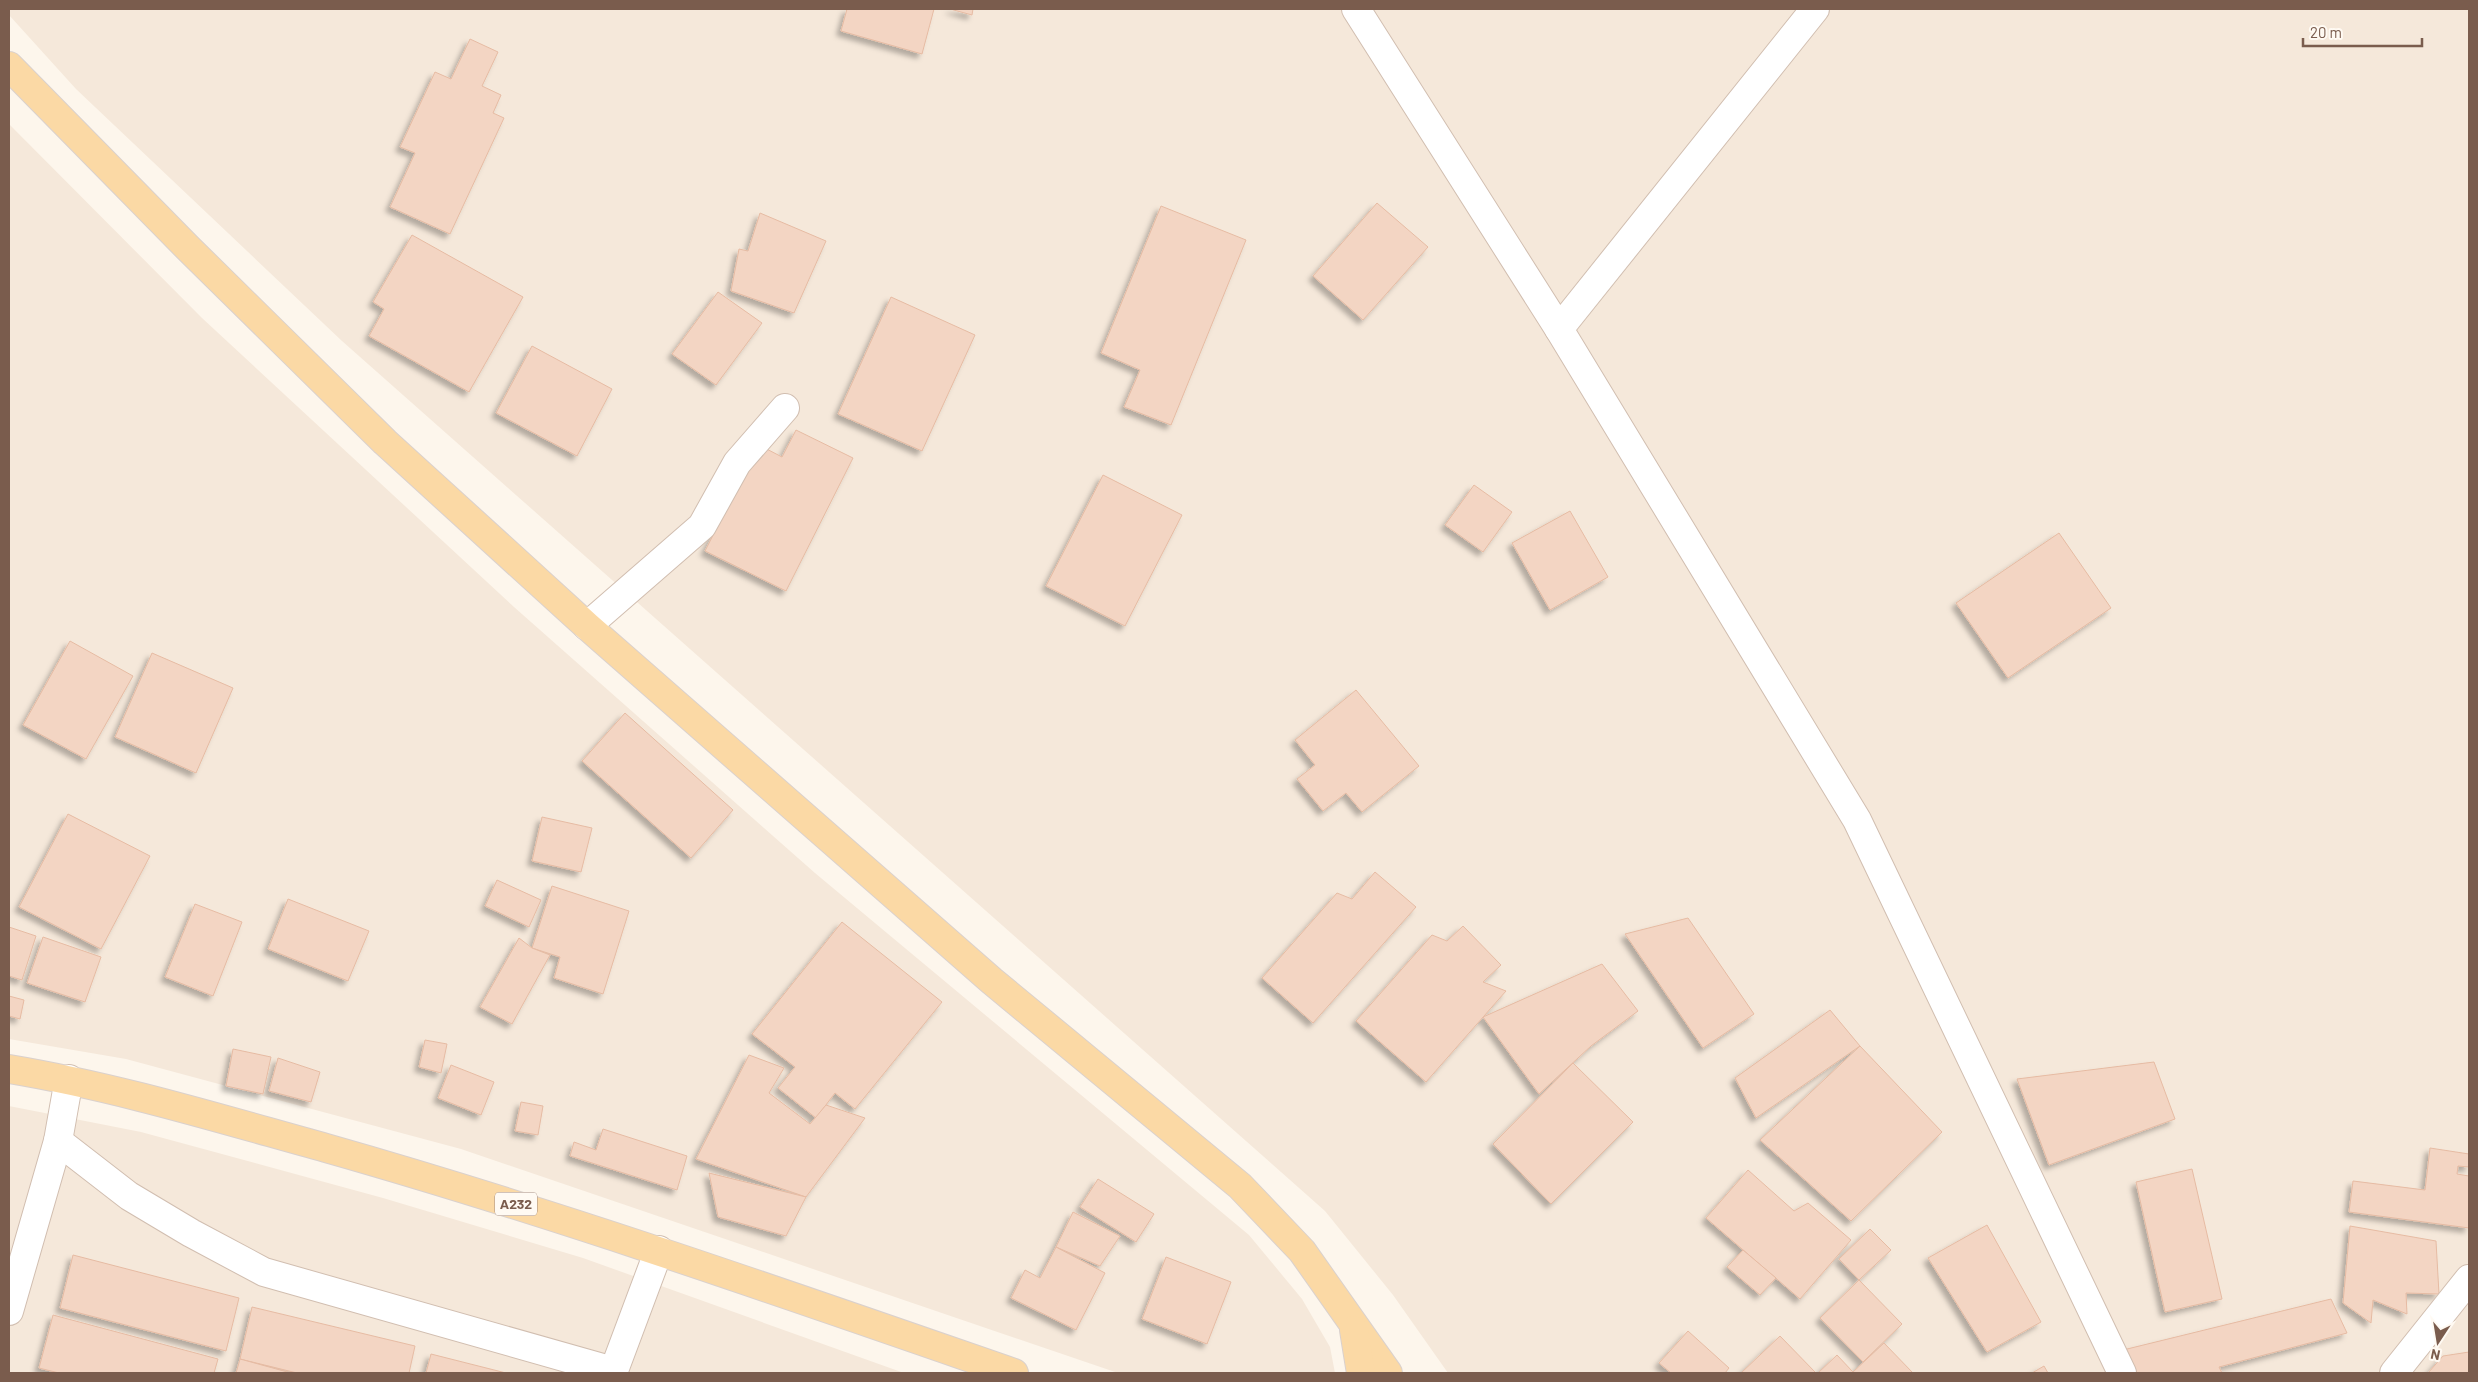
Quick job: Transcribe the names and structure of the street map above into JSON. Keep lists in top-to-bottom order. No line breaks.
{"streets":{"main road":["A232"]},"scale_bar":"20 m","north":"bottom"}
